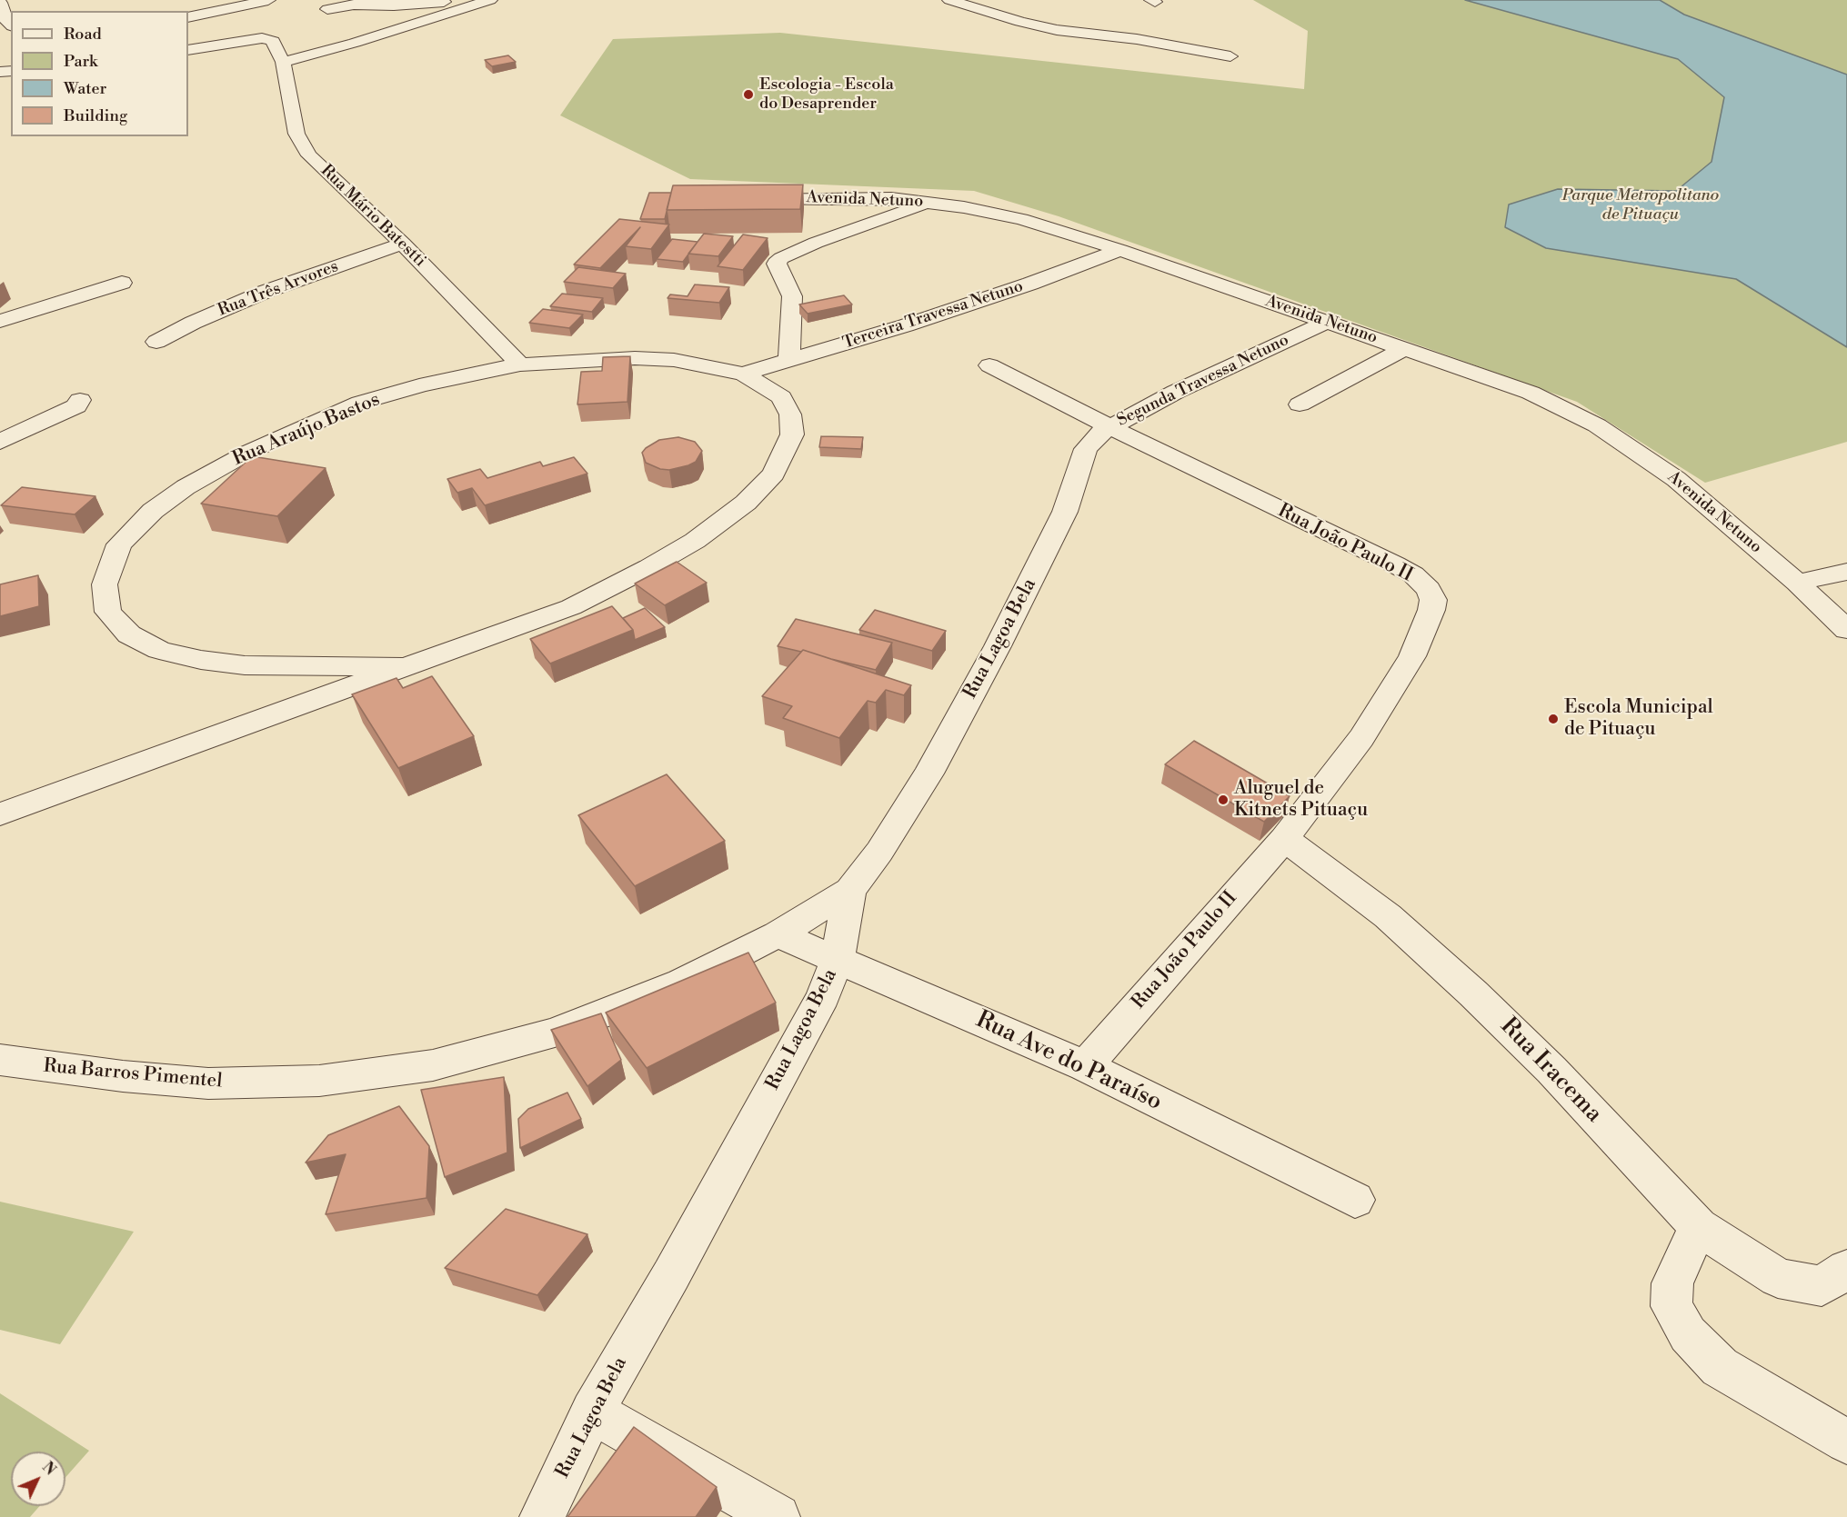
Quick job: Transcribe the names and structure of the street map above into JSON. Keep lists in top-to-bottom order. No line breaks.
{"streets":{"street":["Avenida Netuno","Rua Mário Batestti","Rua Três Arvores","Terceira Travessa Netuno","Segunda Travessa Netuno","Rua Araújo Bastos","Rua João Paulo II","Rua Lagoa Bela","Rua Ave do Paraíso","Rua Iracema","Rua Barros Pimentel"]},"crossings":[["Avenida Netuno","Terceira Travessa Netuno"],["Avenida Netuno","Segunda Travessa Netuno"],["Rua Mário Batestti","Rua Três Arvores"],["Rua Mário Batestti","Rua Araújo Bastos"],["Terceira Travessa Netuno","Rua Araújo Bastos"],["Segunda Travessa Netuno","Rua João Paulo II"],["Segunda Travessa Netuno","Rua Lagoa Bela"],["Rua João Paulo II","Rua Lagoa Bela"],["Rua João Paulo II","Rua Ave do Paraíso"],["Rua João Paulo II","Rua Iracema"],["Rua Lagoa Bela","Rua Ave do Paraíso"],["Rua Lagoa Bela","Rua Barros Pimentel"],["Rua Ave do Paraíso","Rua Barros Pimentel"]],"parks":["Parque Metropolitano de Pituaçu"],"places":["Escologia - Escola do Desaprender","Escola Municipal de Pituaçu","Aluguel de Kitnets Pituaçu"],"legend":["Road","Park","Water","Building"],"north":"top right"}
